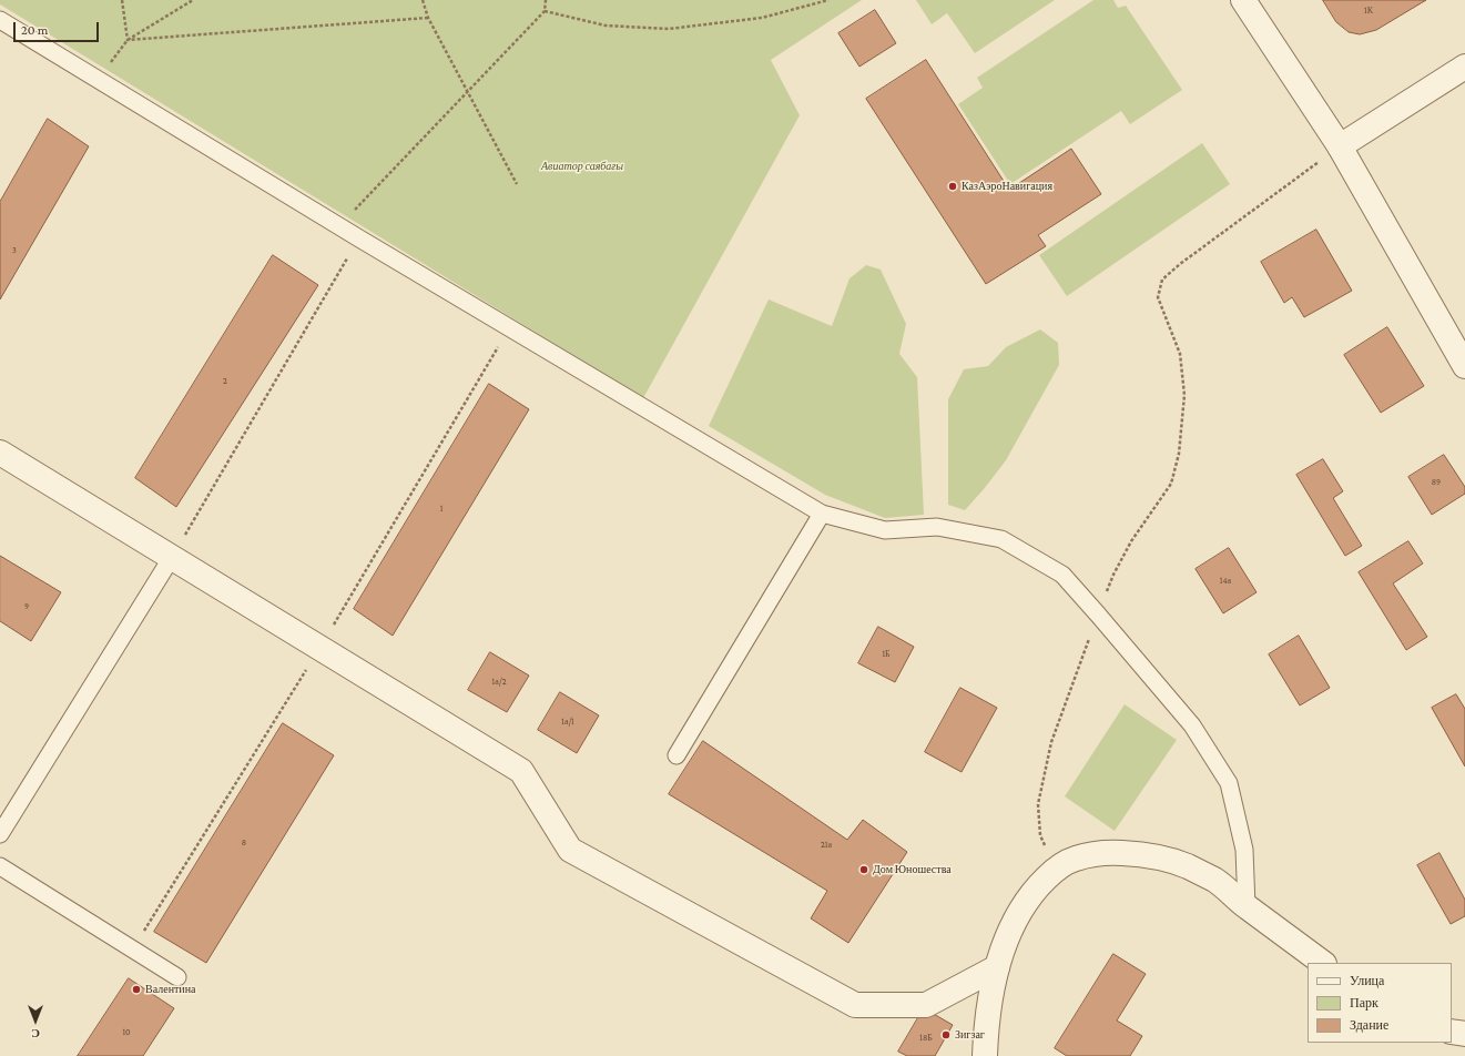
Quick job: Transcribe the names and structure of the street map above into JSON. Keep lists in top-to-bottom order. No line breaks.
{"parks":["Авиатор саябағы"],"places":["КазАэроНавигация","Дом Юношества","Валентина","Зигзаг"],"house_numbers":["1К","3","2","89","1","14а","9","1Б","1а/2","1а/1","8","21а","10","18Б"],"legend":["Улица","Парк","Здание"],"scale_bar":"20 m","north":"bottom"}
